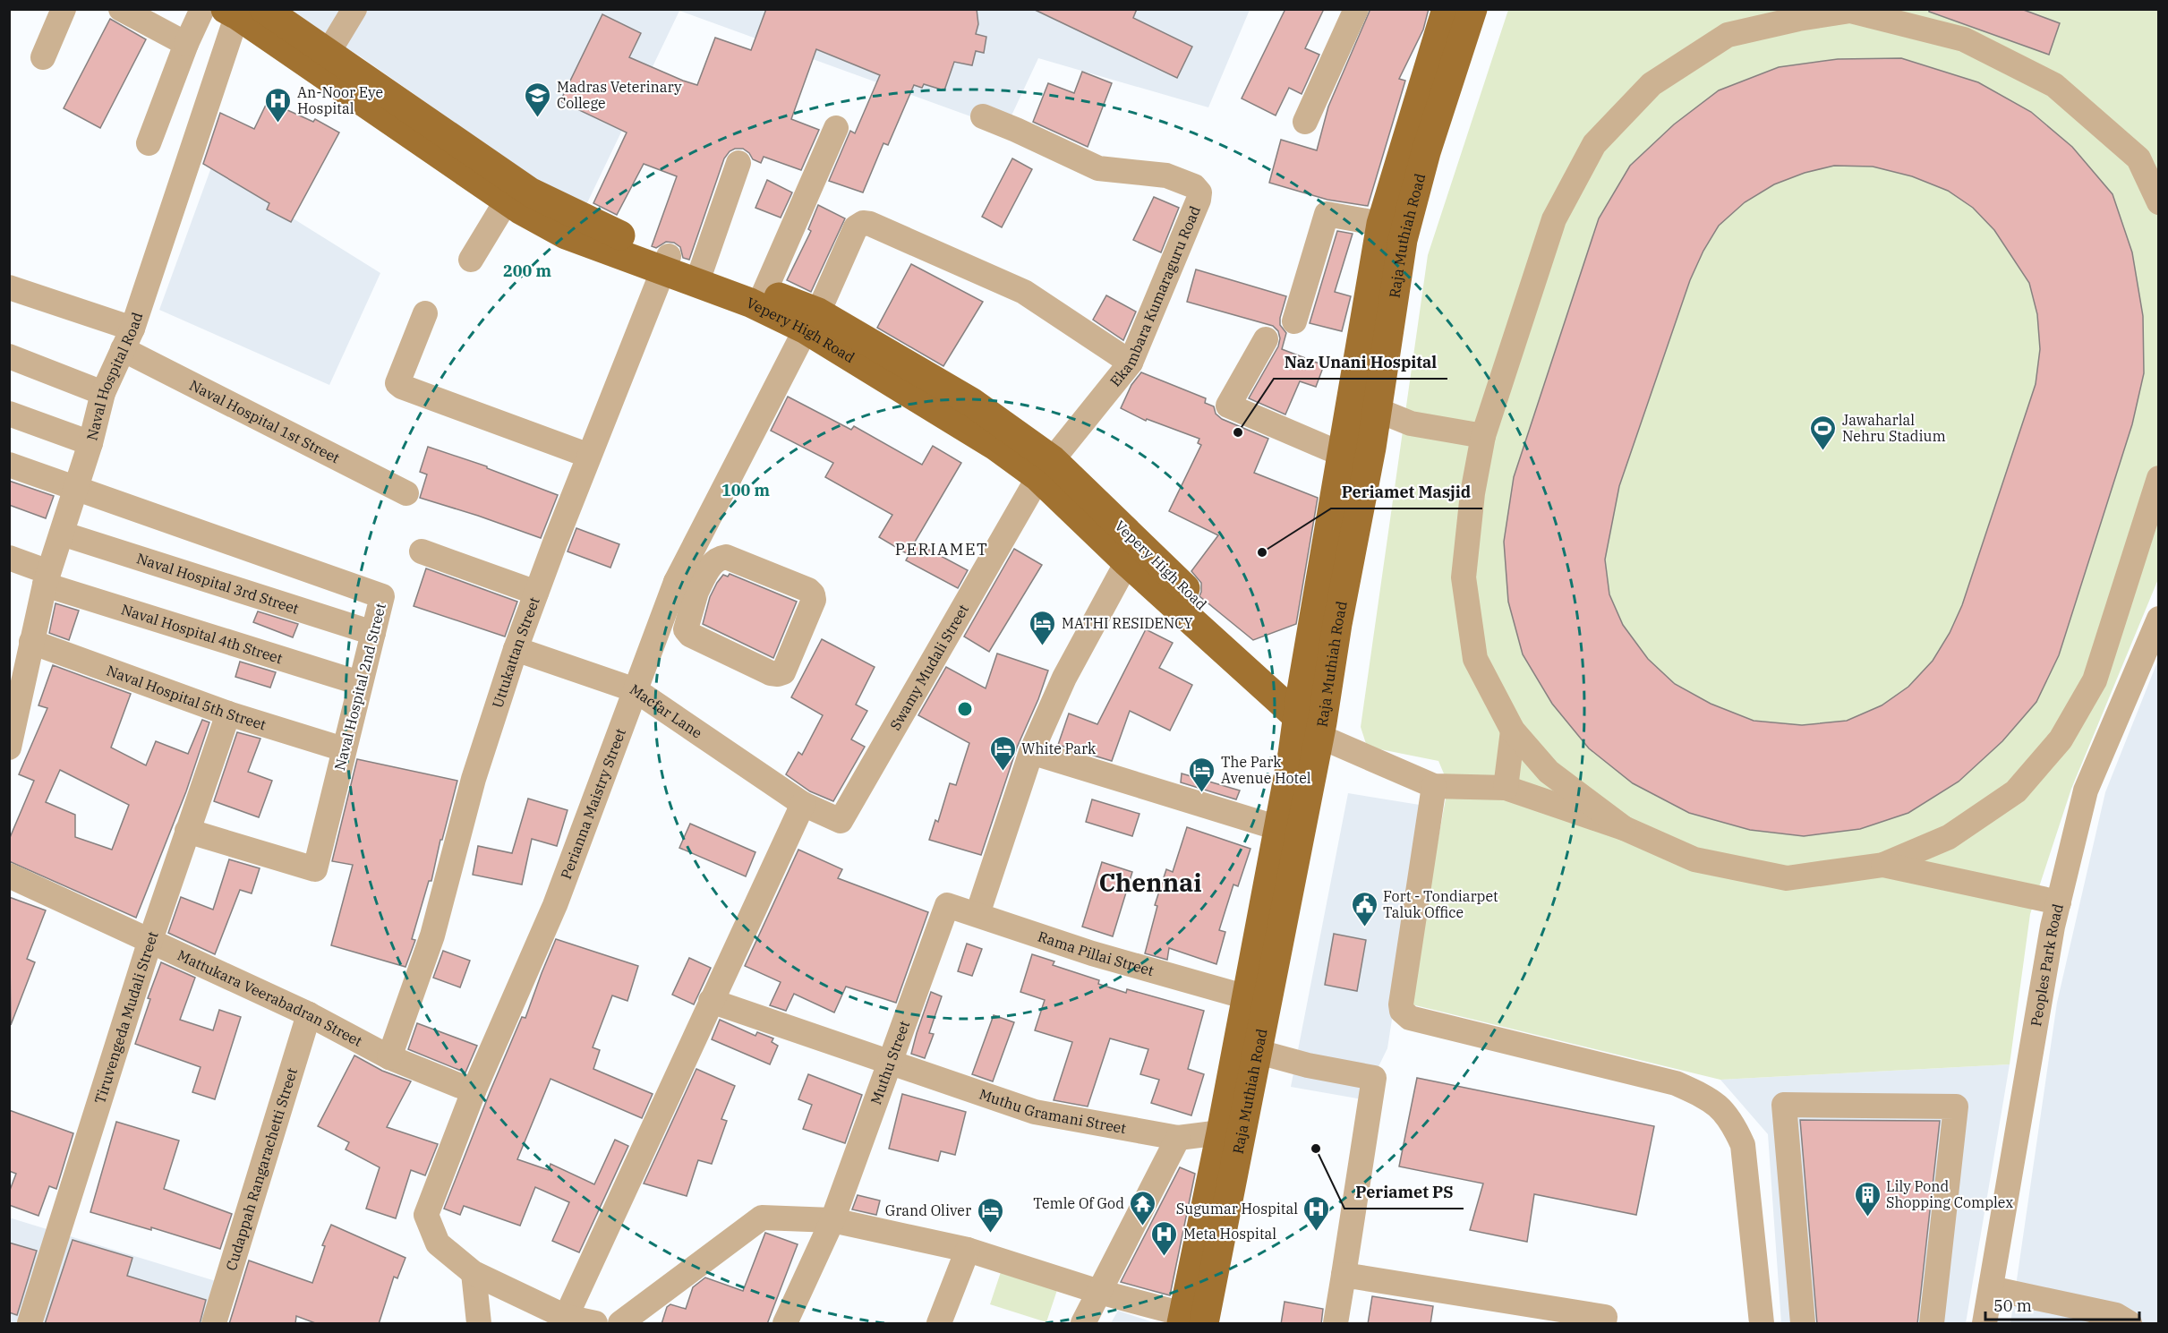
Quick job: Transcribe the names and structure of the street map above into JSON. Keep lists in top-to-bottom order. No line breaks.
{"streets":{"main road":["Raja Muthiah Road","Vepery High Road"],"street":["Ekambara Kumaraguru Road","Naval Hospital Road","Naval Hospital 1st Street","Naval Hospital 3rd Street","Naval Hospital 4th Street","Uttukattan Street","Swamy Mudali Street","Naval Hospital 2nd Street","Naval Hospital 5th Street","Macfar Lane","Perianna Maistry Street","Rama Pillai Street","Peoples Park Road","Mattukara Veerabadran Street","Tiruvengeda Mudali Street","Muthu Street","Muthu Gramani Street","Cudappah Rangarachetti Street"]},"crossings":[["Raja Muthiah Road","Vepery High Road"],["Raja Muthiah Road","Rama Pillai Street"],["Raja Muthiah Road","Muthu Gramani Street"],["Ekambara Kumaraguru Road","Vepery High Road"],["Ekambara Kumaraguru Road","Swamy Mudali Street"],["Ekambara Kumaraguru Road","Perianna Maistry Street"],["Vepery High Road","Naval Hospital Road"],["Vepery High Road","Uttukattan Street"],["Vepery High Road","Swamy Mudali Street"],["Vepery High Road","Perianna Maistry Street"],["Naval Hospital Road","Naval Hospital 1st Street"],["Naval Hospital Road","Naval Hospital 3rd Street"],["Naval Hospital Road","Naval Hospital 4th Street"],["Naval Hospital Road","Naval Hospital 2nd Street"],["Naval Hospital Road","Naval Hospital 5th Street"],["Naval Hospital 3rd Street","Naval Hospital 2nd Street"],["Naval Hospital 4th Street","Naval Hospital 2nd Street"],["Uttukattan Street","Macfar Lane"],["Uttukattan Street","Mattukara Veerabadran Street"],["Swamy Mudali Street","Macfar Lane"],["Naval Hospital 2nd Street","Naval Hospital 5th Street"],["Naval Hospital 2nd Street","Tiruvengeda Mudali Street"],["Naval Hospital 5th Street","Tiruvengeda Mudali Street"],["Macfar Lane","Perianna Maistry Street"],["Perianna Maistry Street","Mattukara Veerabadran Street"],["Rama Pillai Street","Muthu Street"],["Mattukara Veerabadran Street","Tiruvengeda Mudali Street"],["Mattukara Veerabadran Street","Cudappah Rangarachetti Street"],["Muthu Street","Muthu Gramani Street"]],"districts":["PERIAMET","Chennai"],"places":{"school or university":["Madras Veterinary College"],"hospital":["An-Noor Eye Hospital","Sugumar Hospital","Meta Hospital"],"other":["Naz Unani Hospital","Periamet Masjid","Periamet PS"],"sports":["Jawaharlal Nehru Stadium"],"hotel":["MATHI RESIDENCY","White Park","The Park Avenue Hotel","Grand Oliver"],"public building":["Fort - Tondiarpet Taluk Office"],"building":["Lily Pond Shopping Complex"],"temple":["Temle Of God"]},"scale_bar":"50 m","rings":["200 m","100 m"]}
